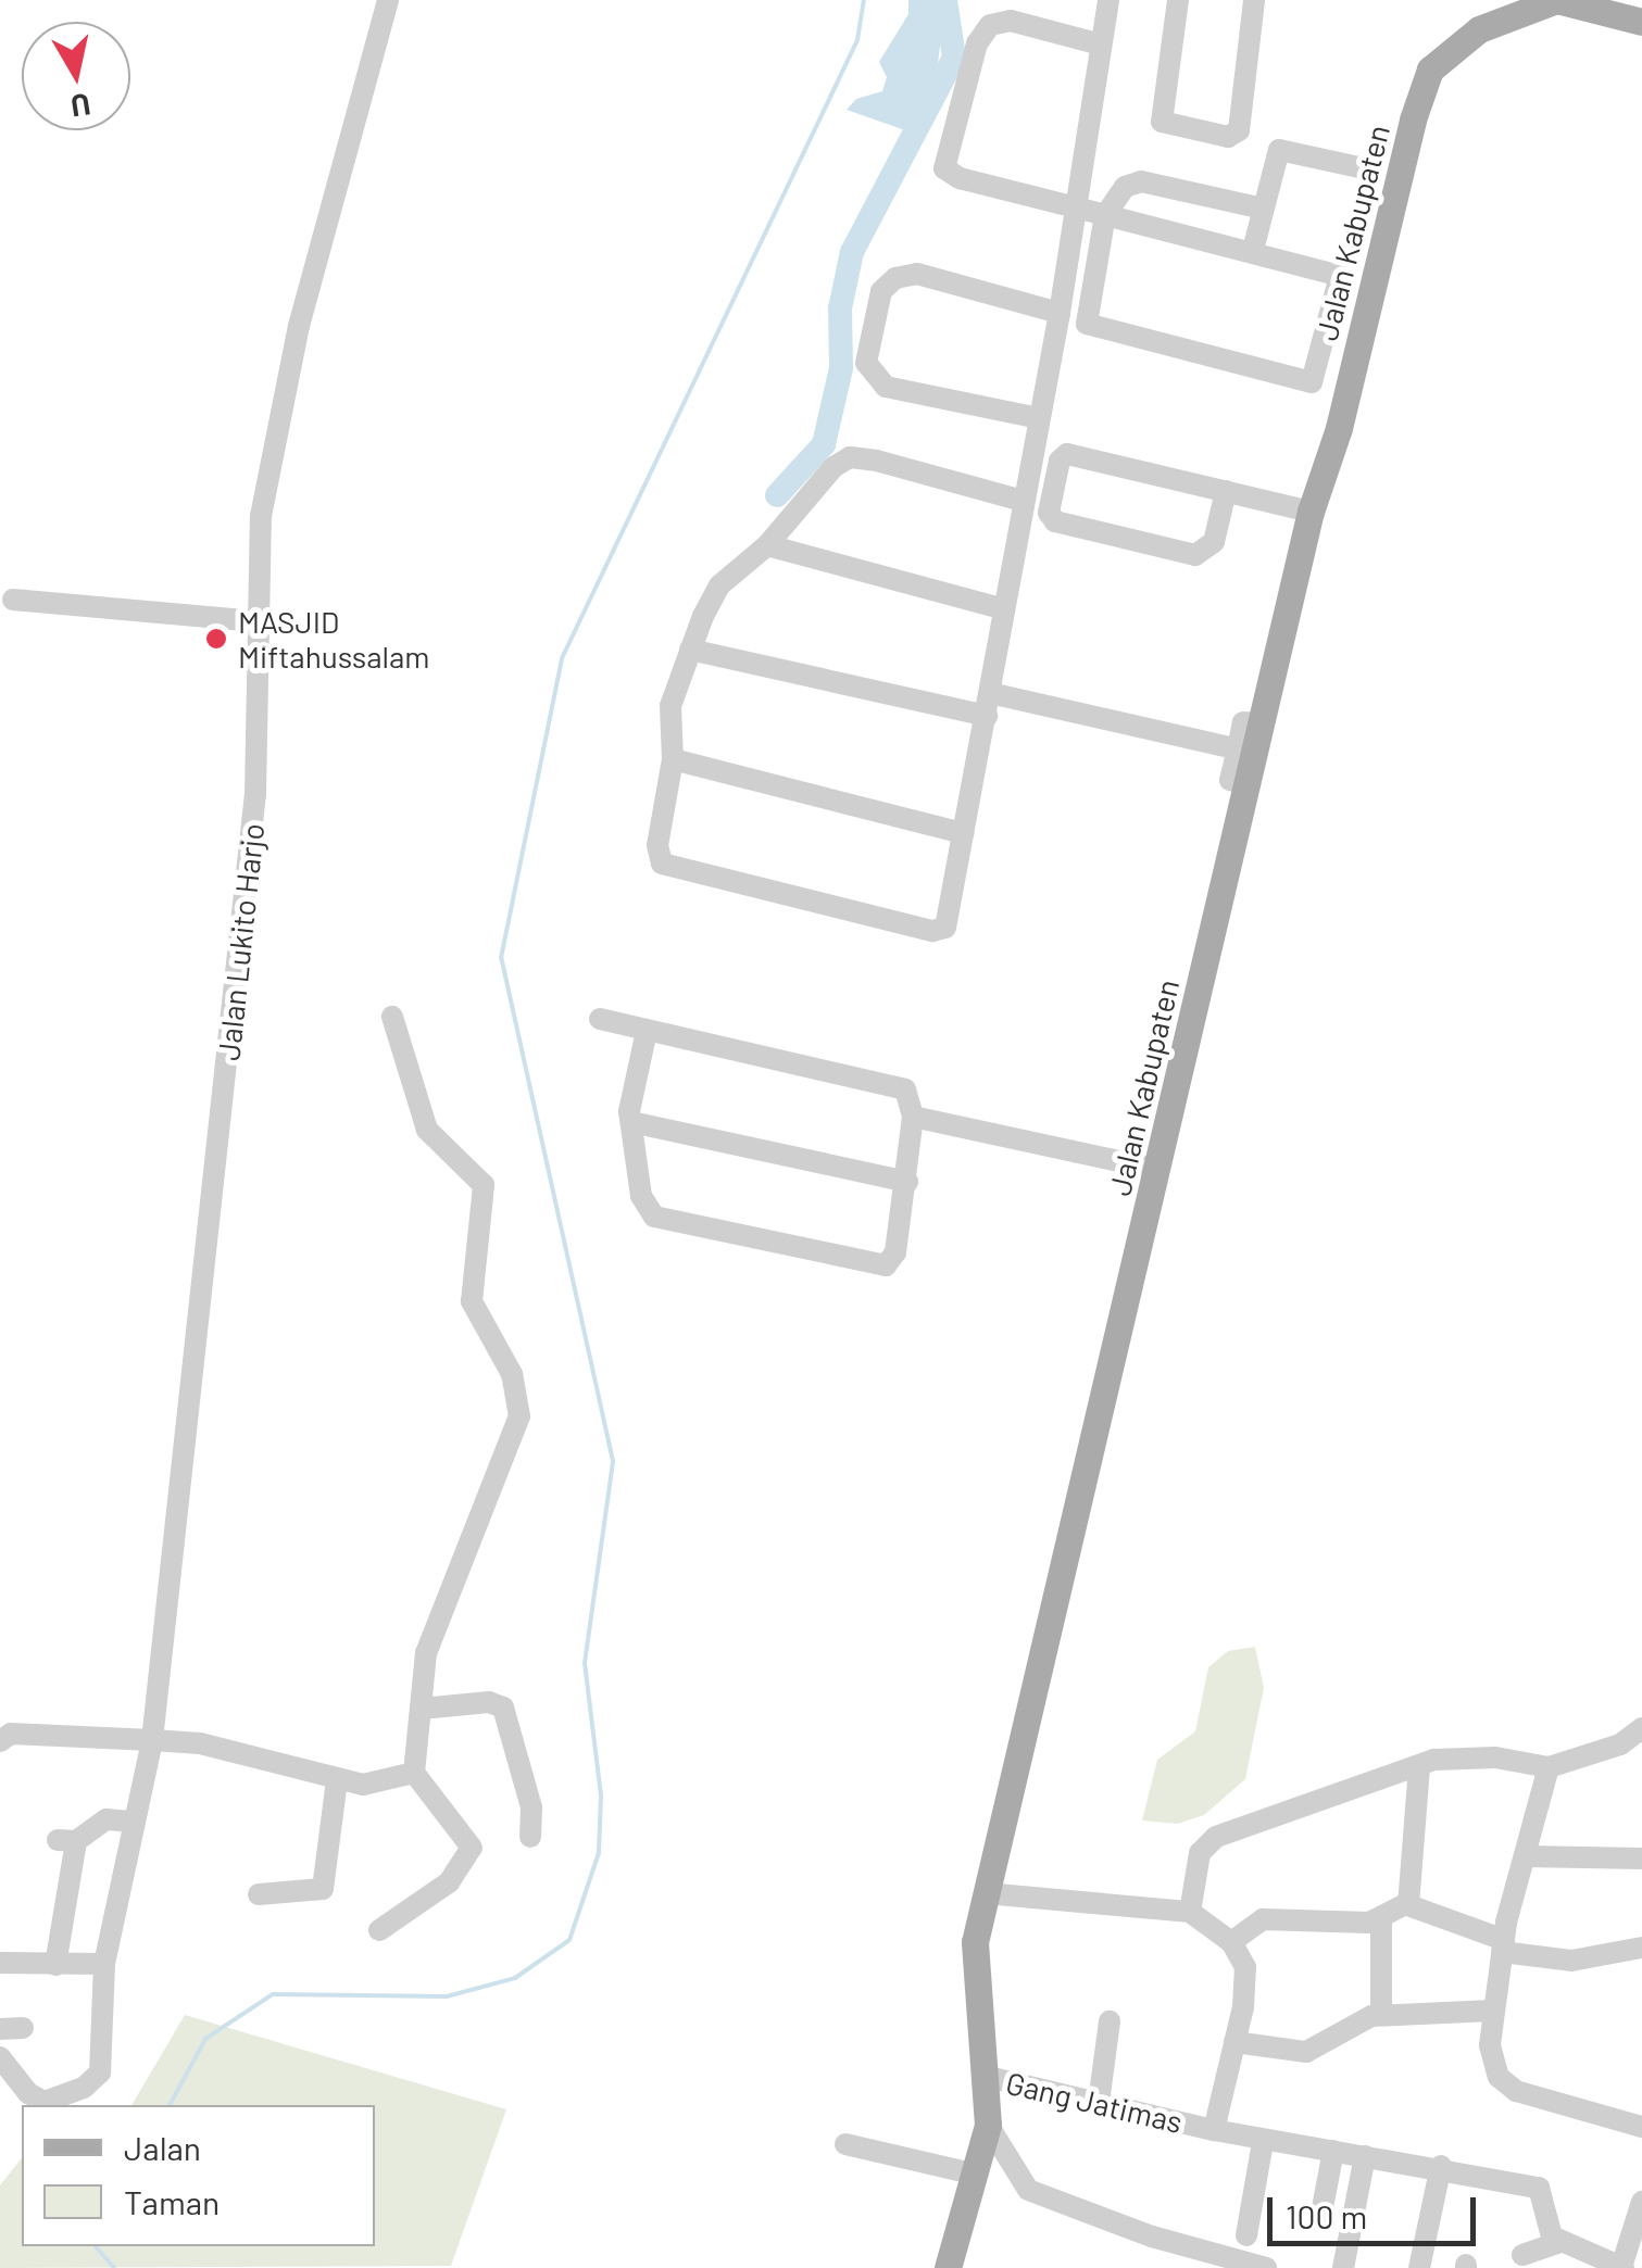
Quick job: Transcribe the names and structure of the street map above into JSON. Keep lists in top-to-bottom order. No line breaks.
{"streets":{"main road":["Jalan Kabupaten"],"street":["Jalan Lukito Harjo","Gang Jatimas"]},"crossings":[["Jalan Kabupaten","Gang Jatimas"]],"places":["MASJID Miftahussalam"],"legend":["Jalan","Taman"],"scale_bar":"100 m","north":"bottom"}
